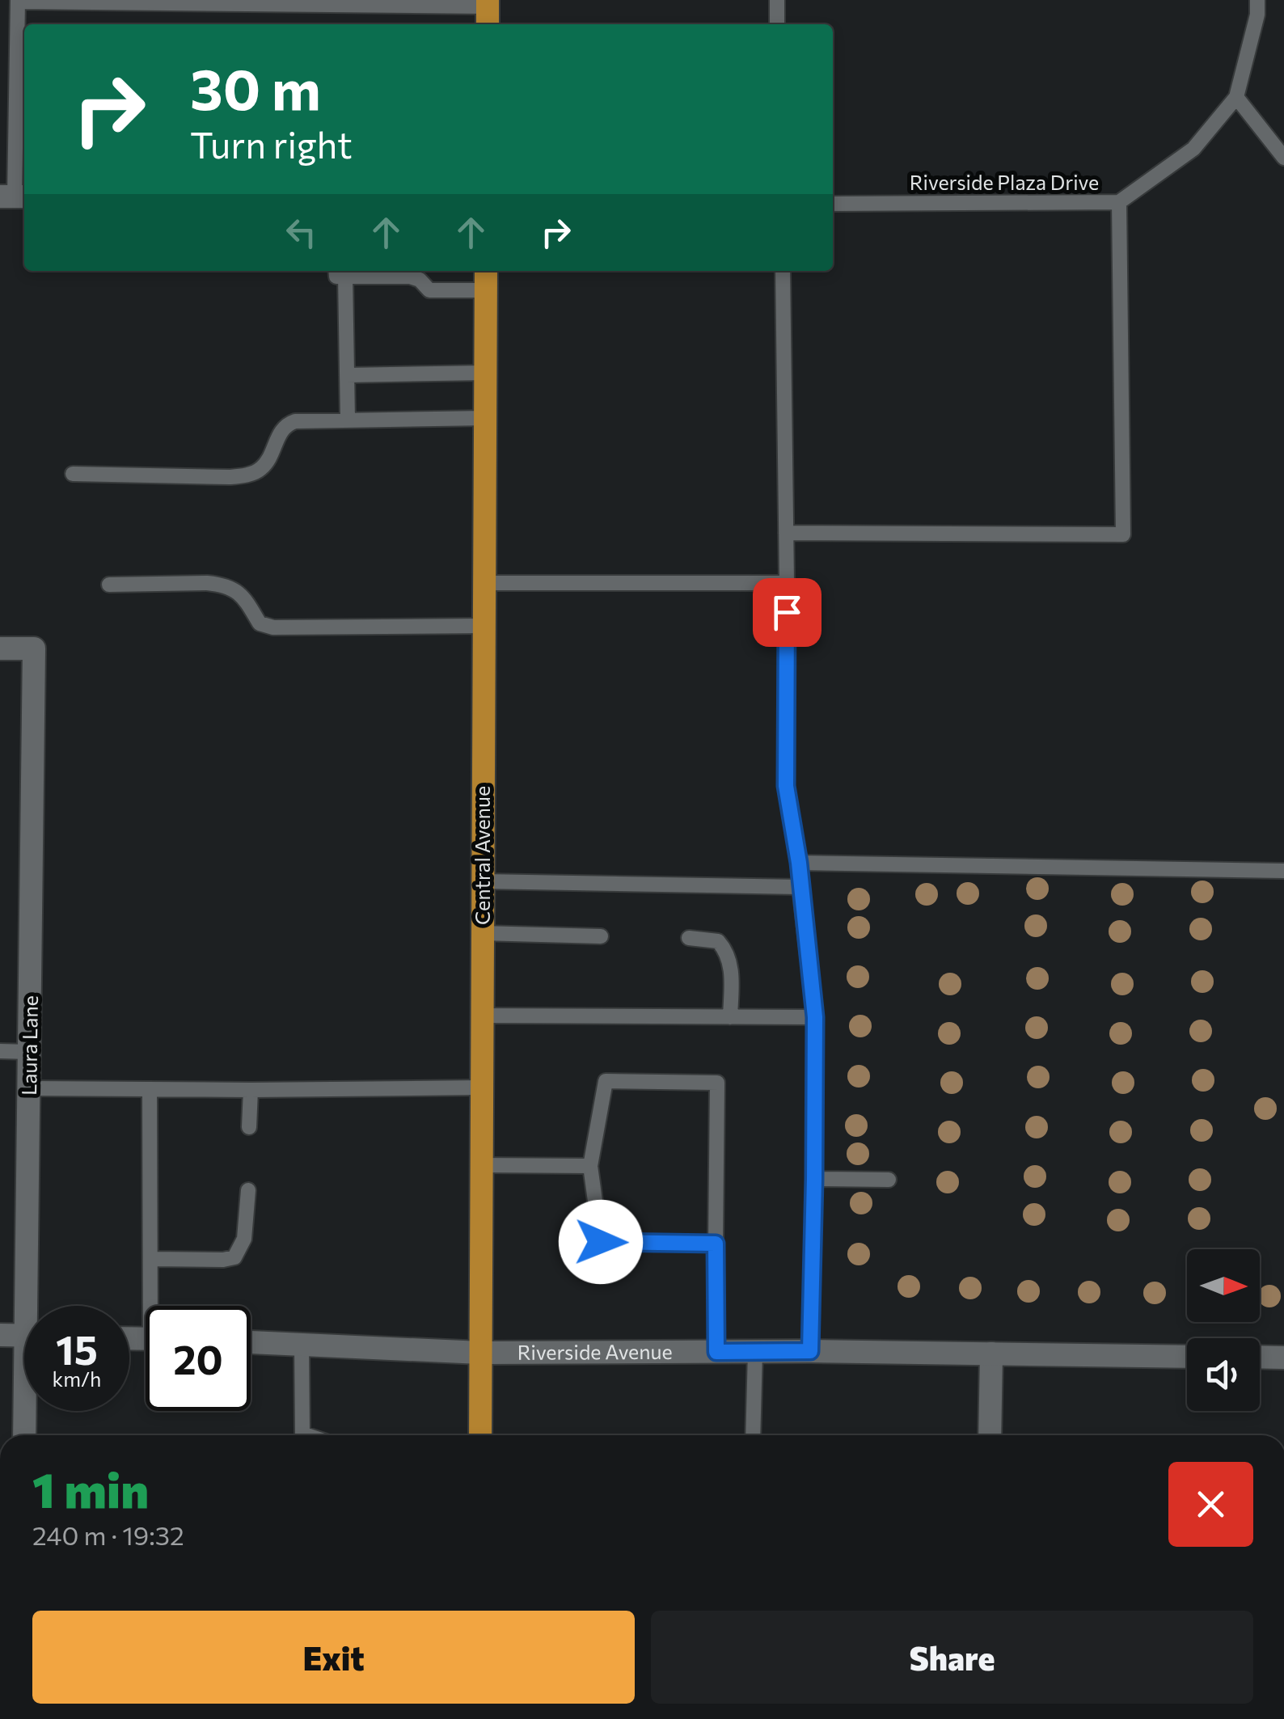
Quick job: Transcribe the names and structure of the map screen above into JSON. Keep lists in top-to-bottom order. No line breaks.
{"streets":{"main road":["Central Avenue","Laura Lane","Riverside Avenue"],"lane":["Riverside Plaza Drive"]},"crossings":[["Central Avenue","Riverside Avenue"]],"north":"right","page":{"turn":["30 m","Turn right"],"speed":"15 km/h","limit":"20","heading":["1 min","240 m · 19:32"],"buttons":["Exit","Share"]}}
